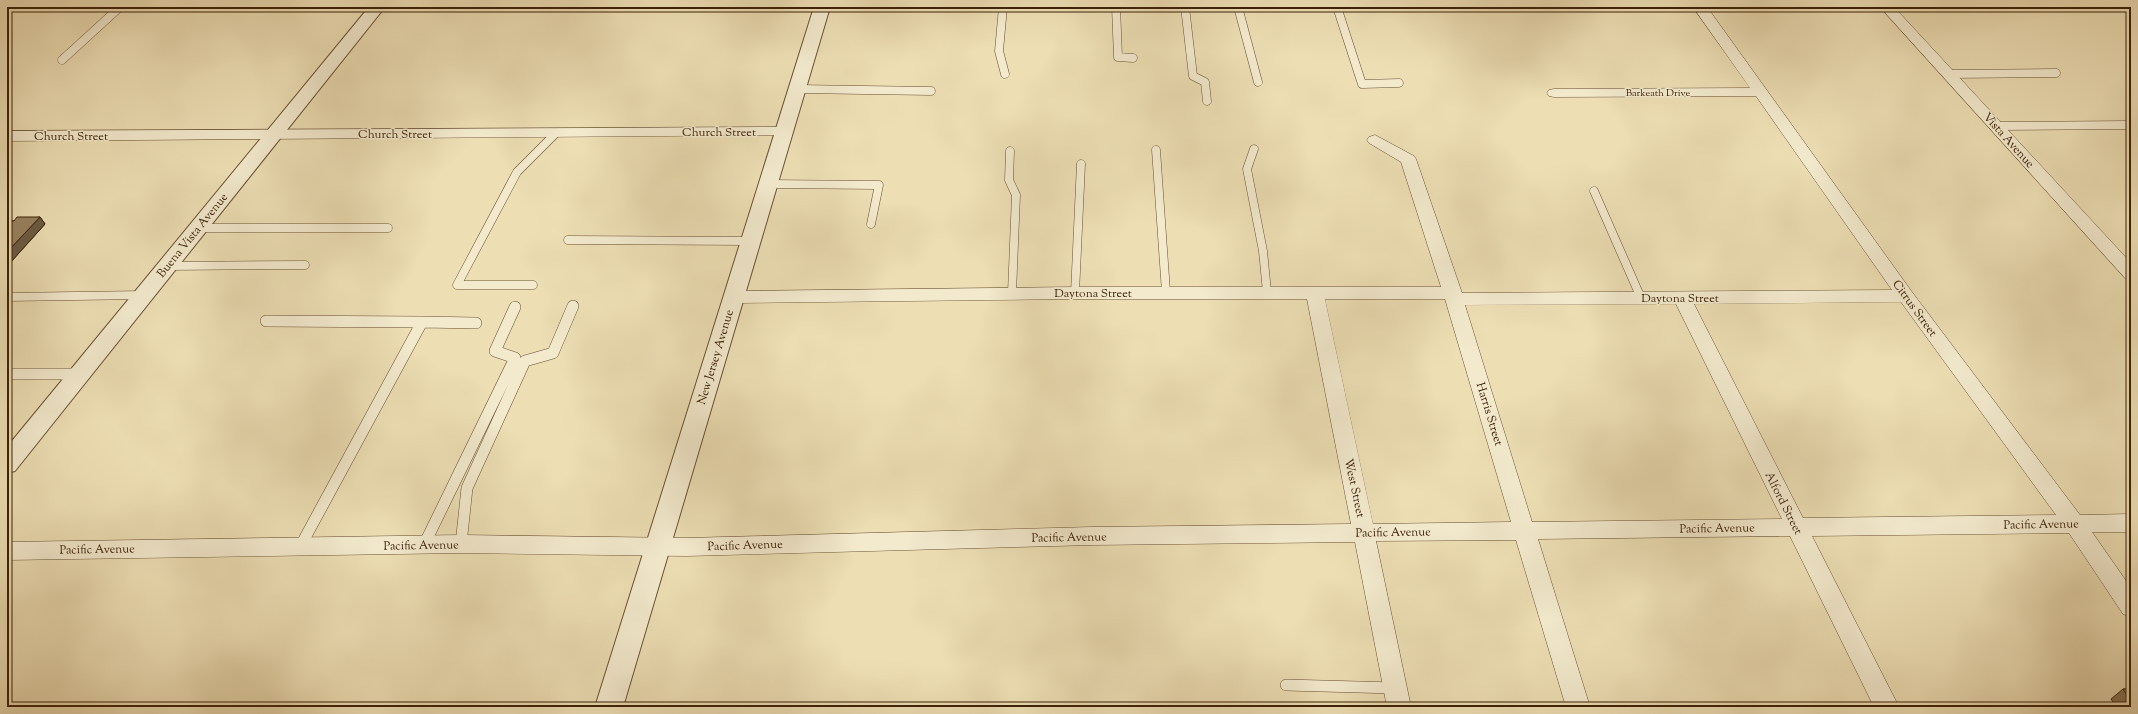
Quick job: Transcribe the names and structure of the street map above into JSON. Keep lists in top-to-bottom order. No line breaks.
{"streets":{"street":["Barkeath Drive","Church Street","Vista Avenue","Buena Vista Avenue","Daytona Street","Citrus Street","New Jersey Avenue","Harris Street","West Street","Alford Street","Pacific Avenue"]},"crossings":[["Barkeath Drive","Citrus Street"],["Church Street","Buena Vista Avenue"],["Church Street","New Jersey Avenue"],["Daytona Street","Citrus Street"],["Daytona Street","New Jersey Avenue"],["Daytona Street","Harris Street"],["Daytona Street","West Street"],["Daytona Street","Alford Street"],["Citrus Street","Pacific Avenue"],["New Jersey Avenue","Pacific Avenue"],["Harris Street","Pacific Avenue"],["West Street","Pacific Avenue"],["Alford Street","Pacific Avenue"]]}
